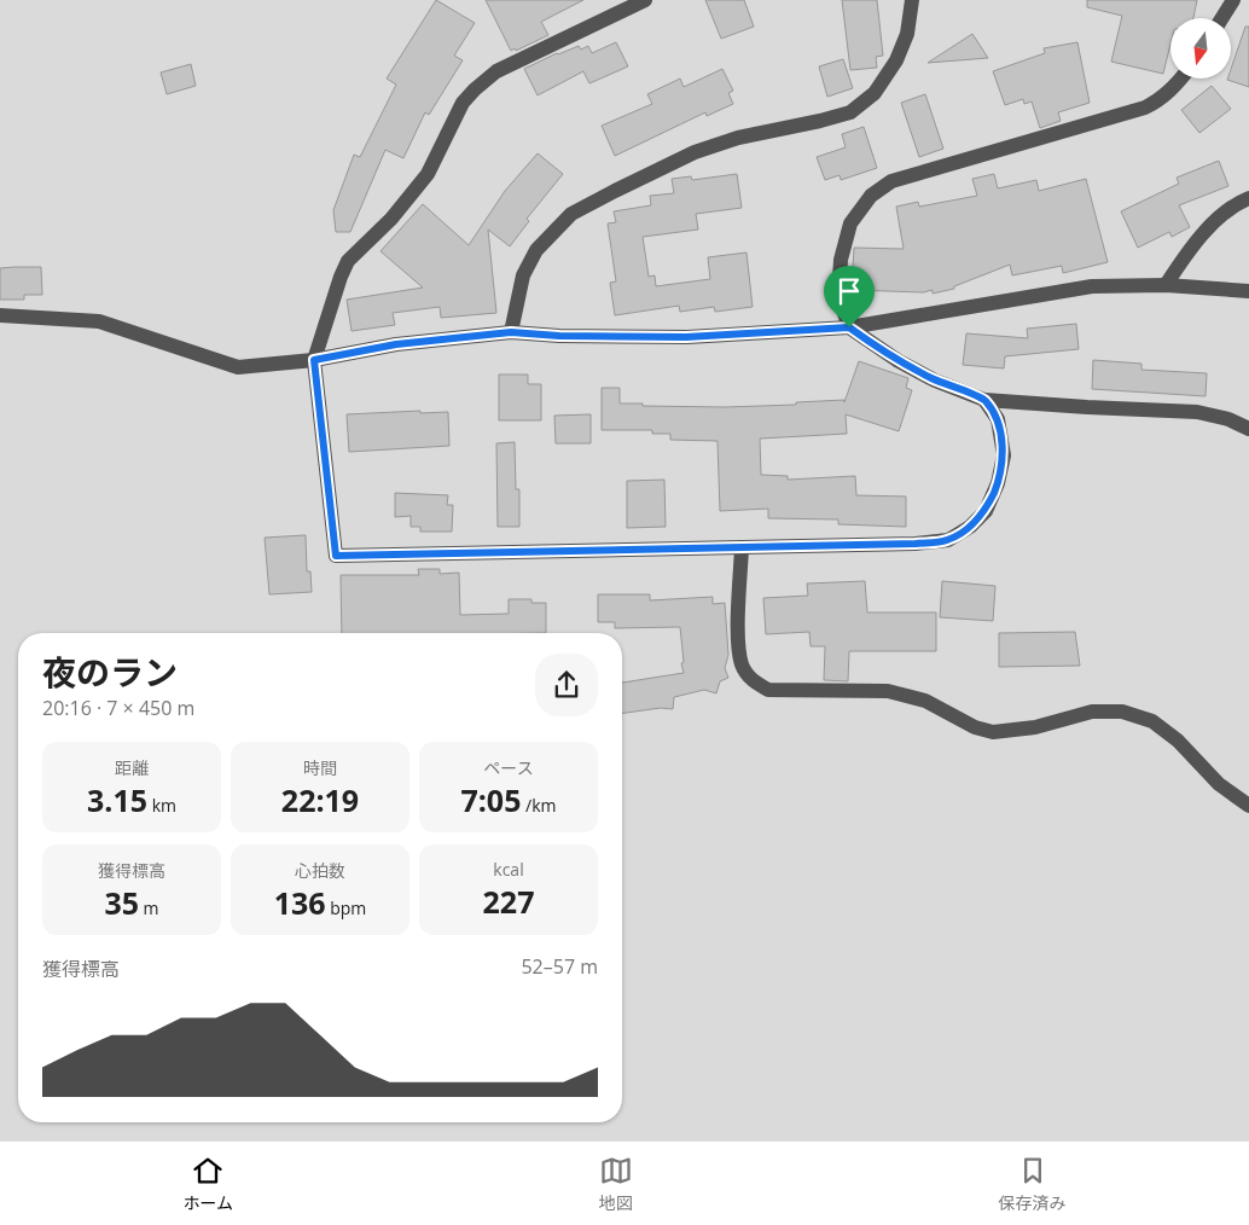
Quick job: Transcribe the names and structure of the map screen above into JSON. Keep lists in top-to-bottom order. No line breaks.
{"north":"bottom","page":{"heading":["夜のラン","20:16 · 7 × 450 m"],"stats":[["距離","3.15 km"],["時間","22:19"],["ペース","7:05 /km"],["獲得標高","35 m"],["心拍数","136 bpm"],["kcal","227"]],"chart":["獲得標高","52–57 m"],"tabs":["ホーム","地図","保存済み"]}}
